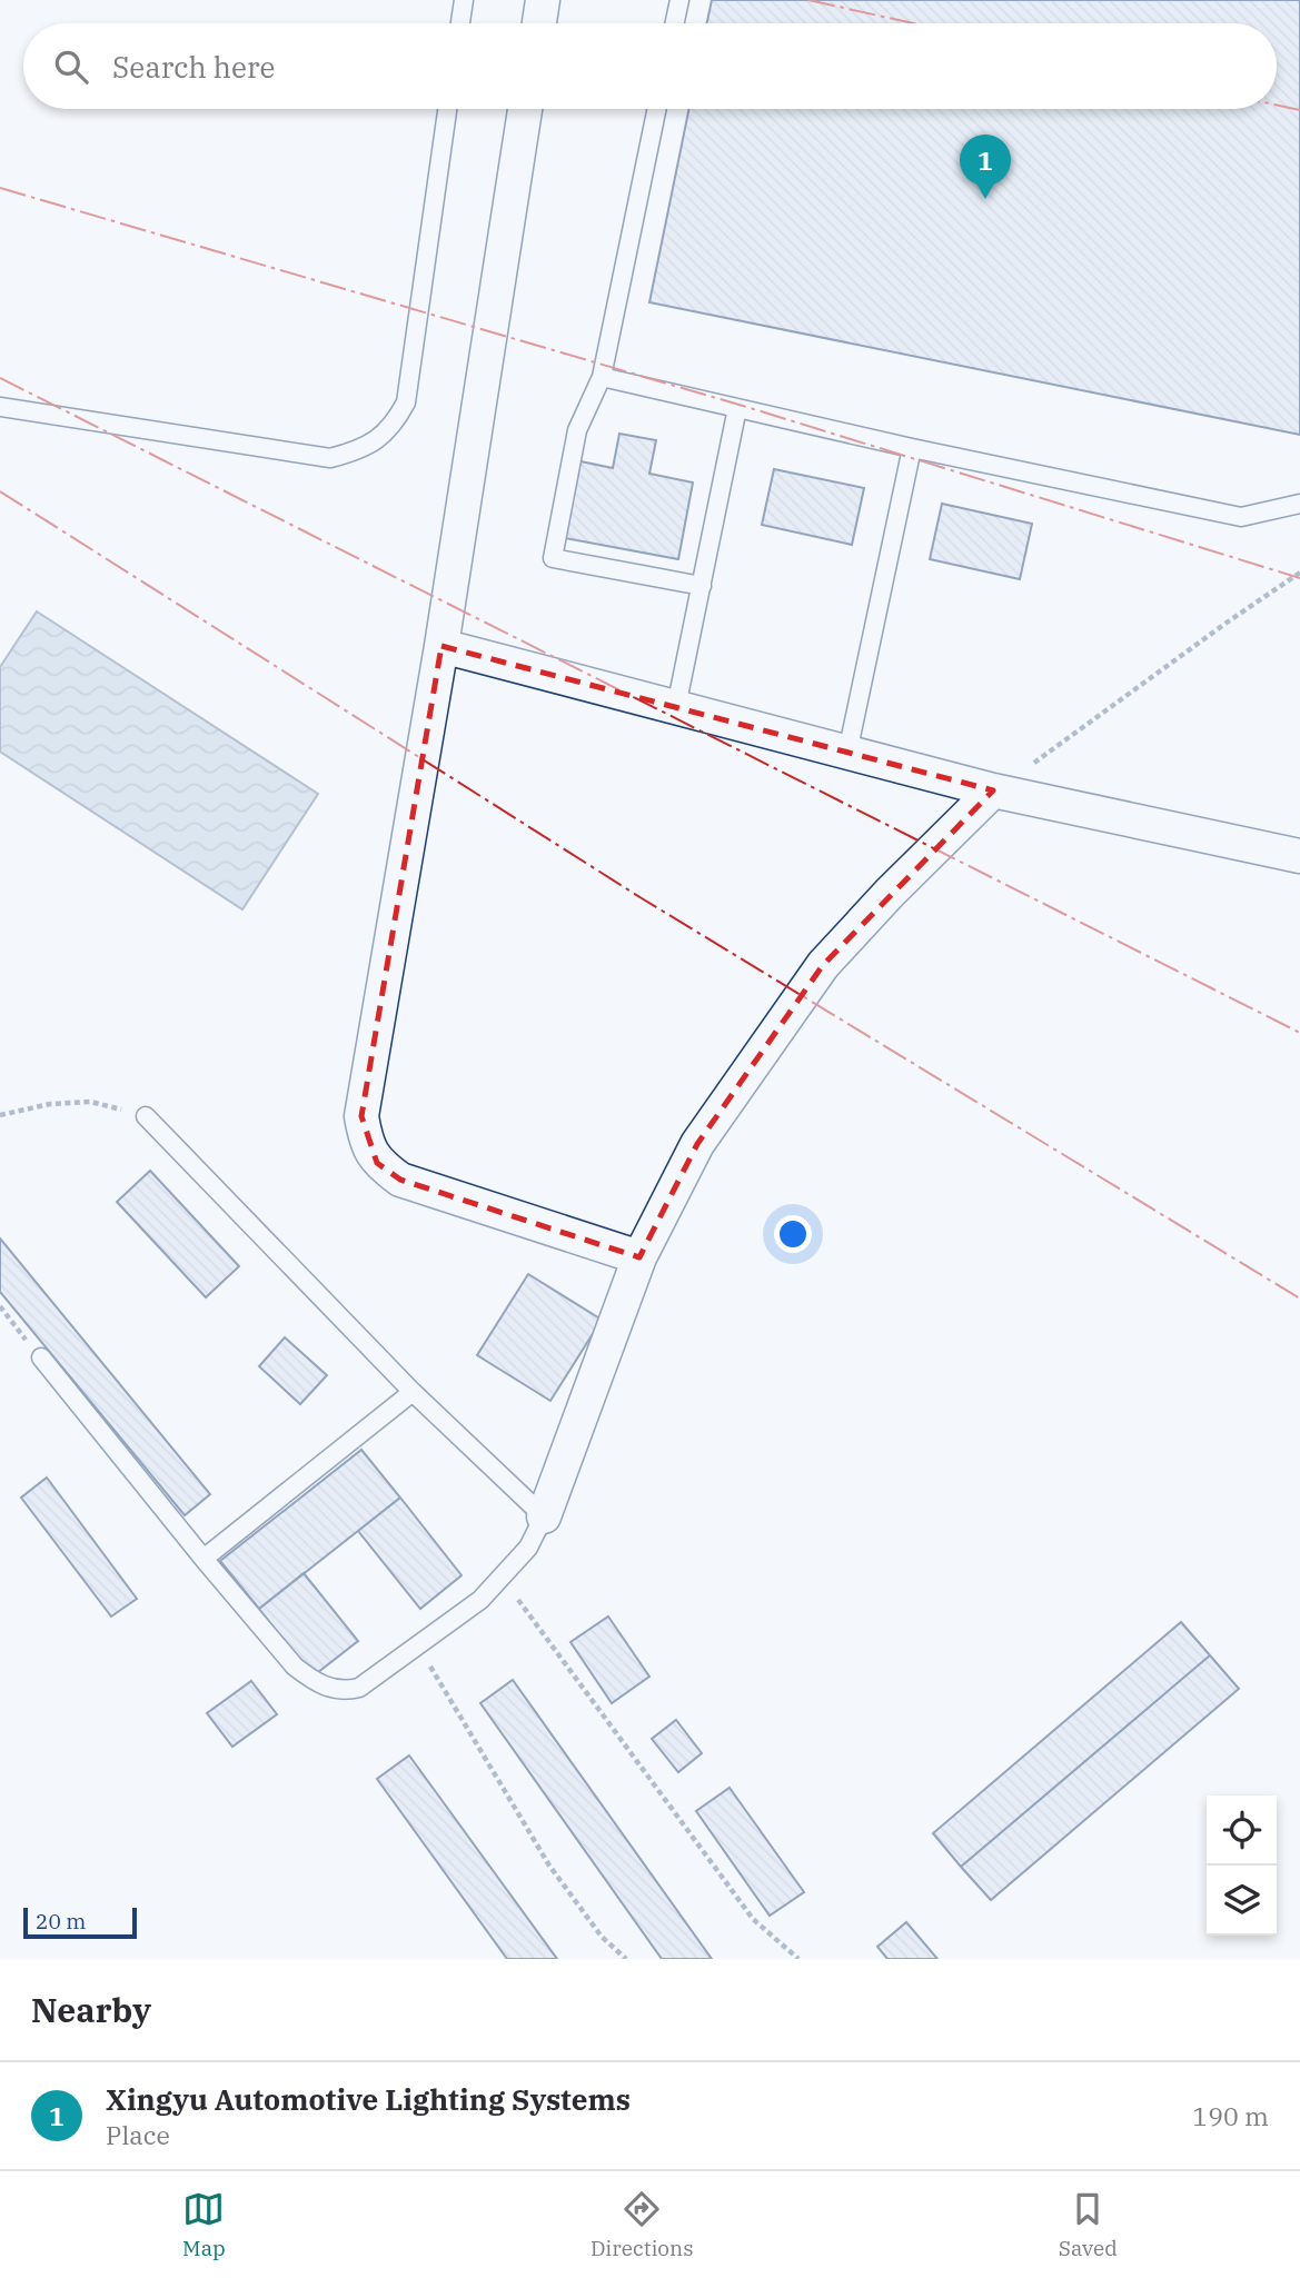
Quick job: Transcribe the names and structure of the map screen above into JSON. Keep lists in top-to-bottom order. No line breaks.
{"scale_bar":"20 m","page":{"search":"Search here","pins":"1","scale":"20 m","heading":"Nearby","list":[{"mark":"1","name":"Xingyu Automotive Lighting Systems","note":"Place","value":"190 m"}],"nav":["Map","Directions","Saved"]}}
